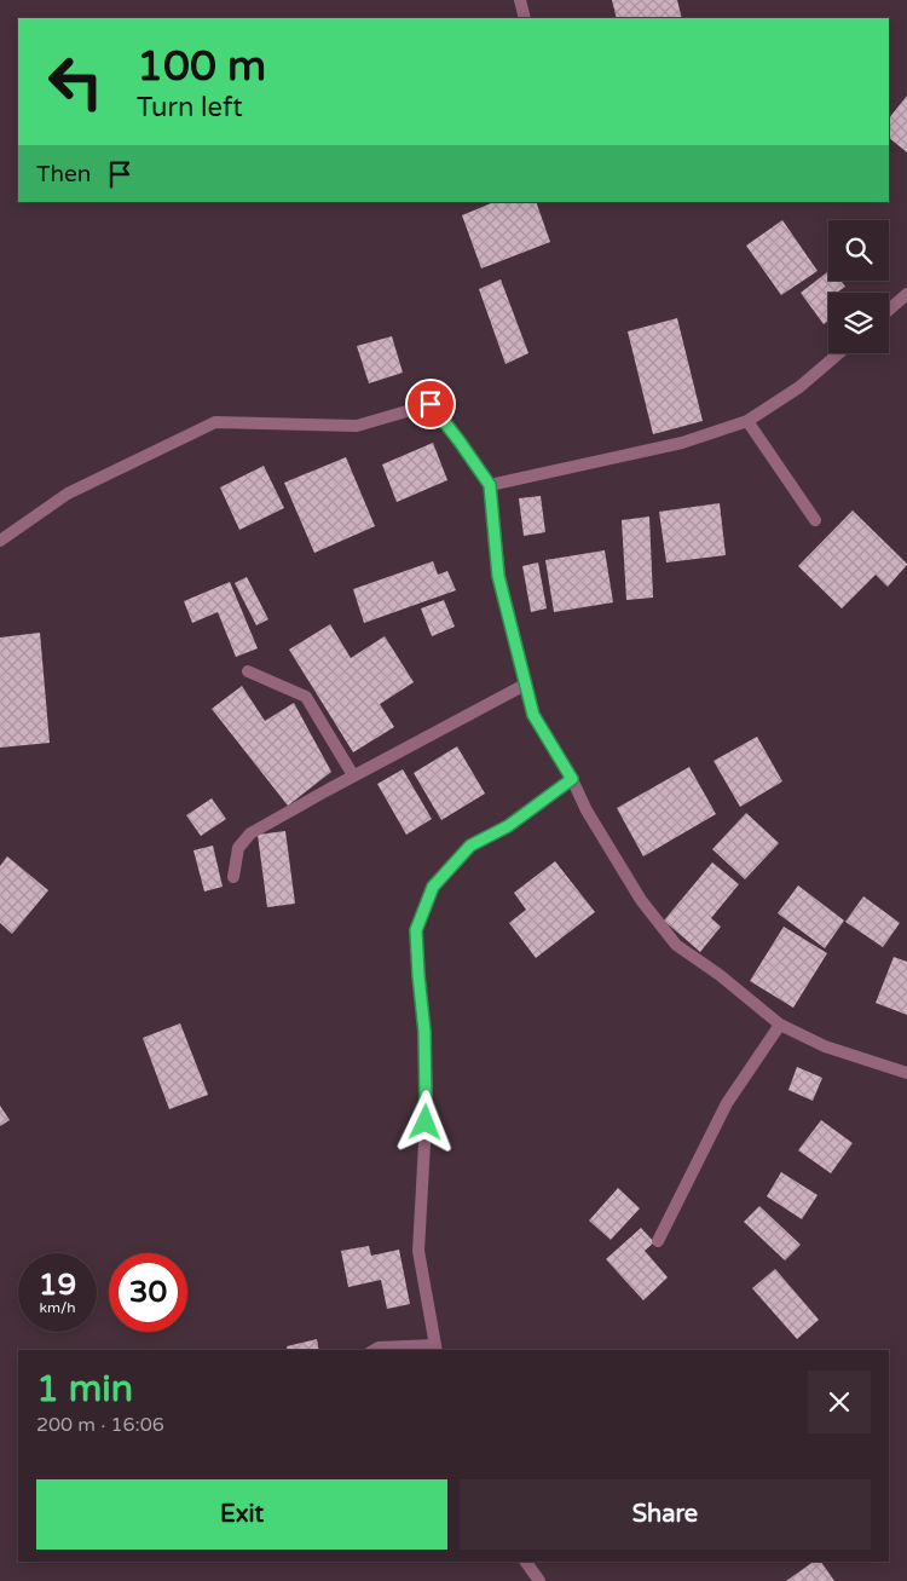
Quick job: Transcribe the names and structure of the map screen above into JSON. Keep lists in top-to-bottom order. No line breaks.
{"page":{"turn":["100 m","Turn left"],"then":"Then","speed":"19 km/h","limit":"30","heading":["1 min","200 m · 16:06"],"buttons":["Exit","Share"]}}
